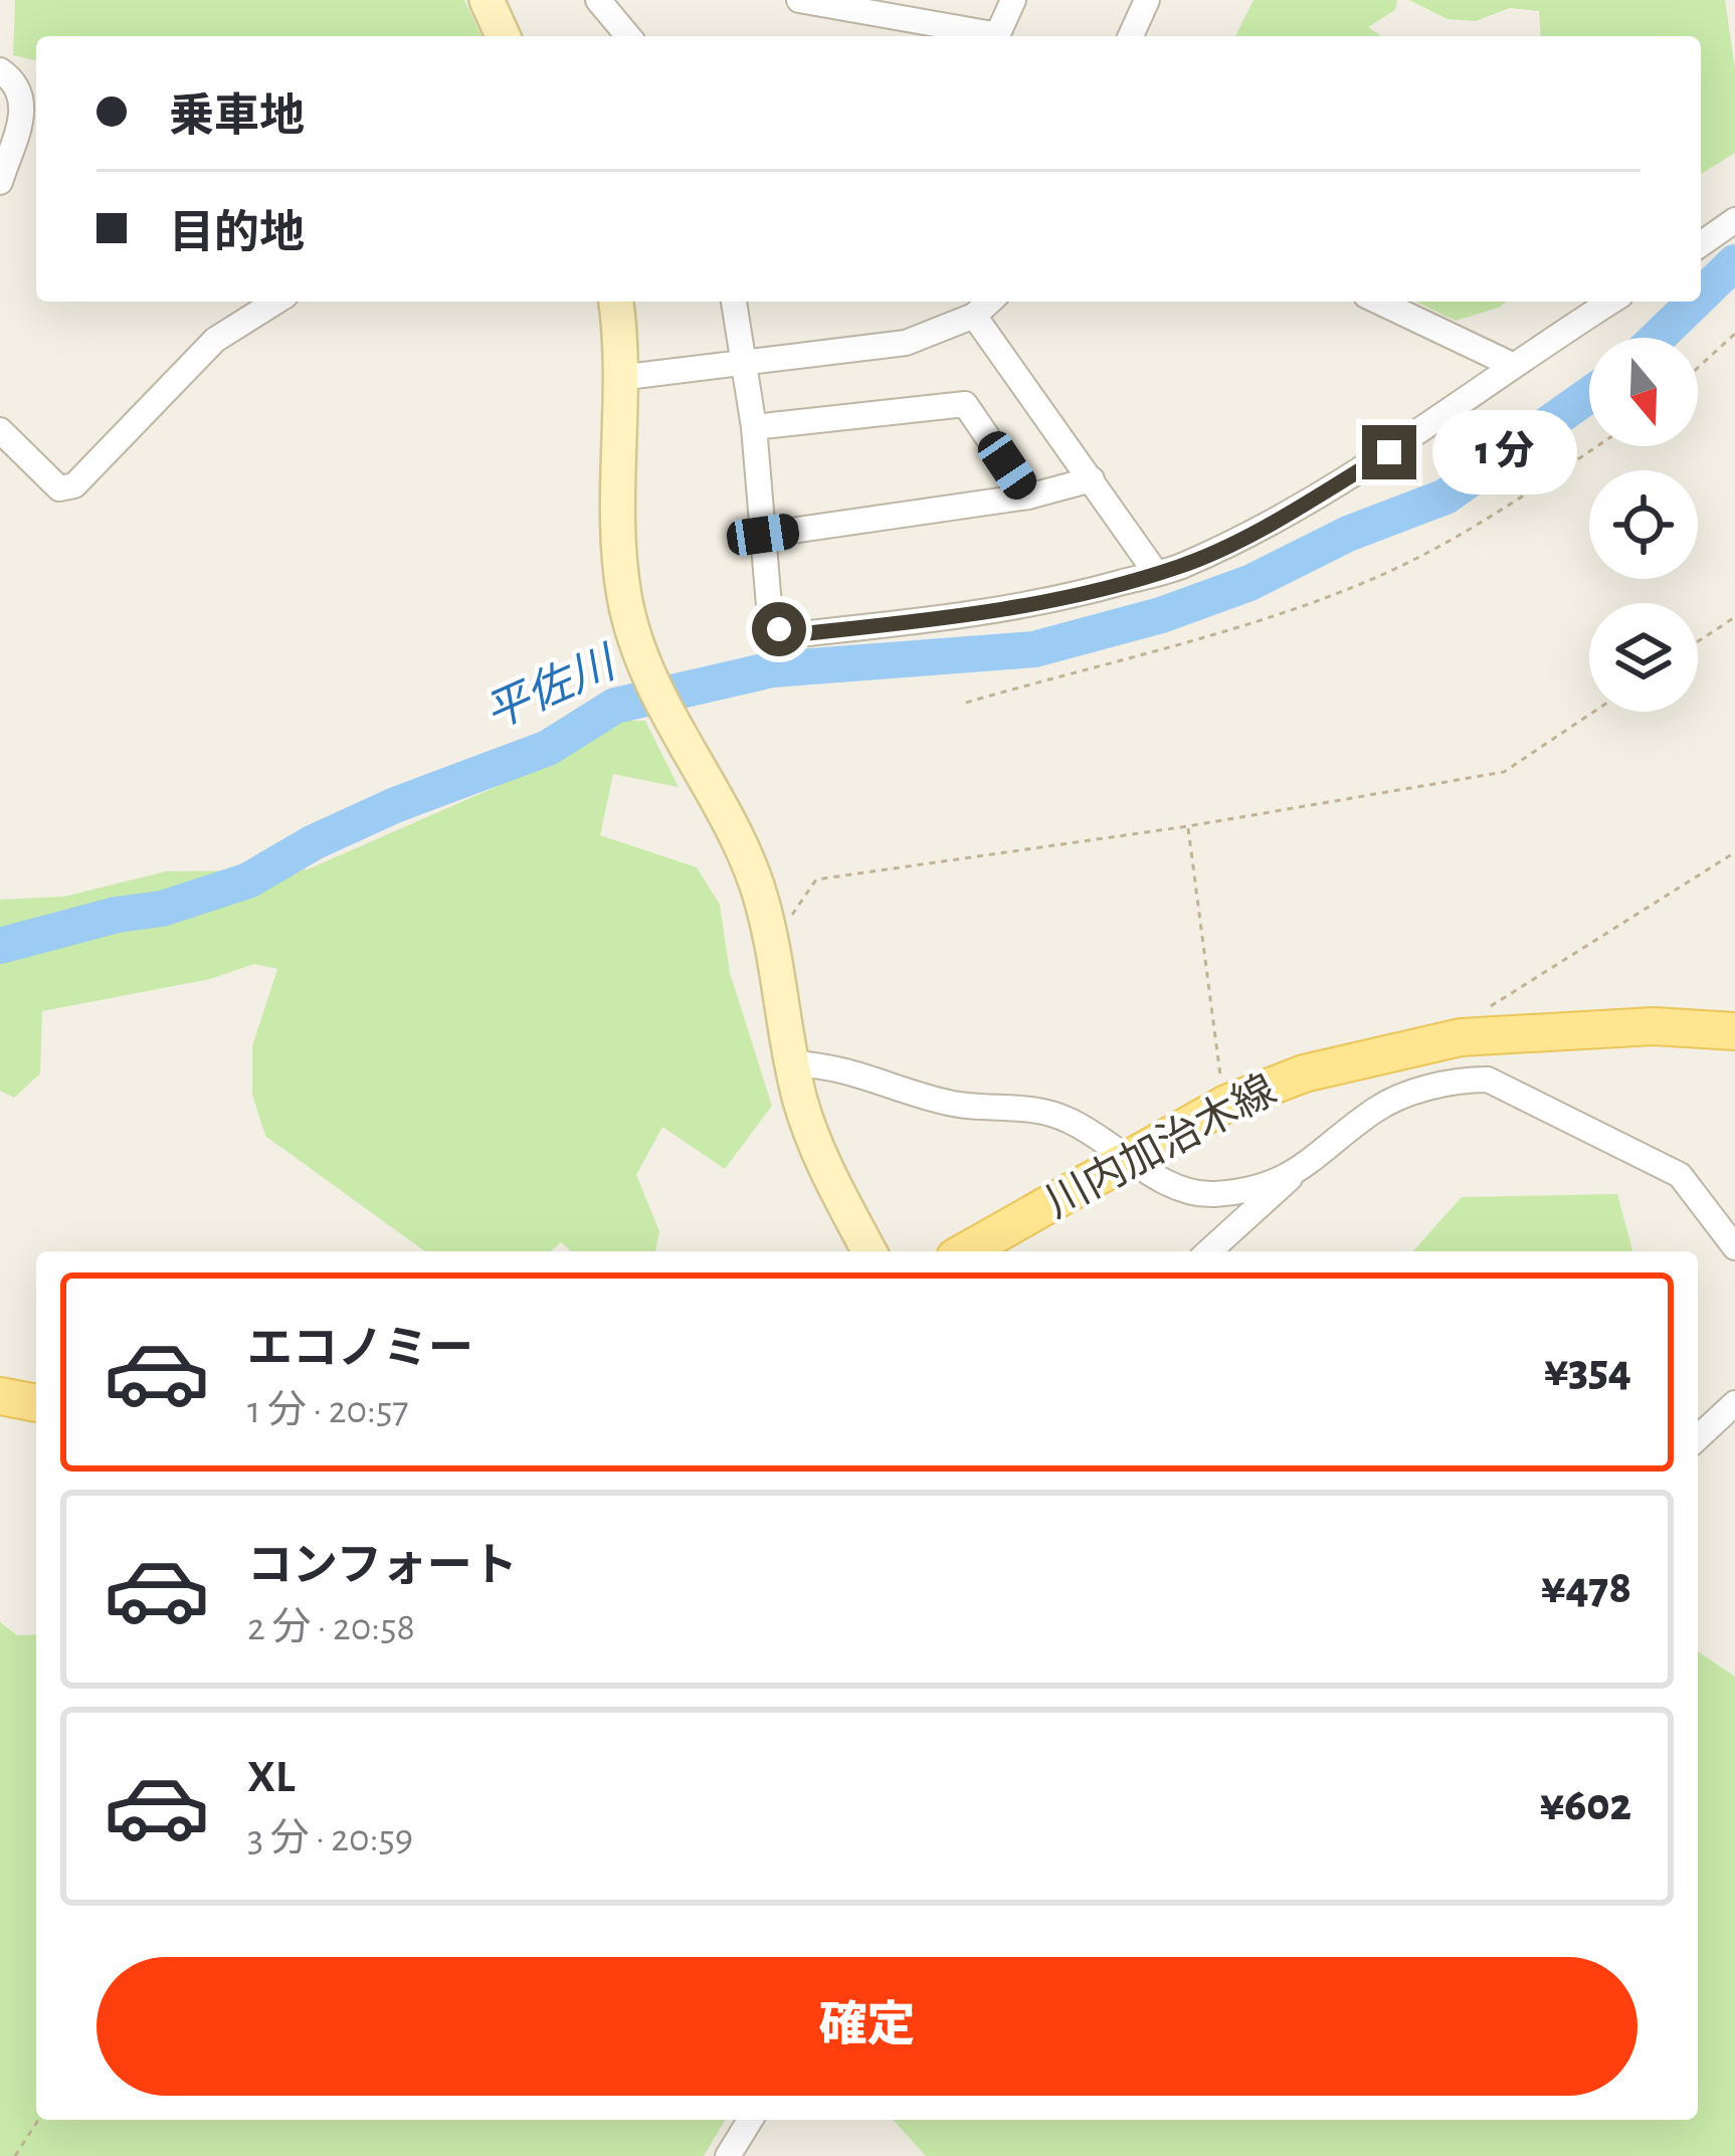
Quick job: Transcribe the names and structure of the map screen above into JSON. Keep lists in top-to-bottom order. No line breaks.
{"streets":{"main road":["川内加治木線"]},"water":["平佐川"],"north":"bottom","page":{"banner":["乗車地","目的地"],"bubble":"1 分","list":[{"name":"エコノミー","note":"1 分 · 20:57","value":"¥354"},{"name":"コンフォート","note":"2 分 · 20:58","value":"¥478"},{"name":"XL","note":"3 分 · 20:59","value":"¥602"}],"buttons":"確定"}}
